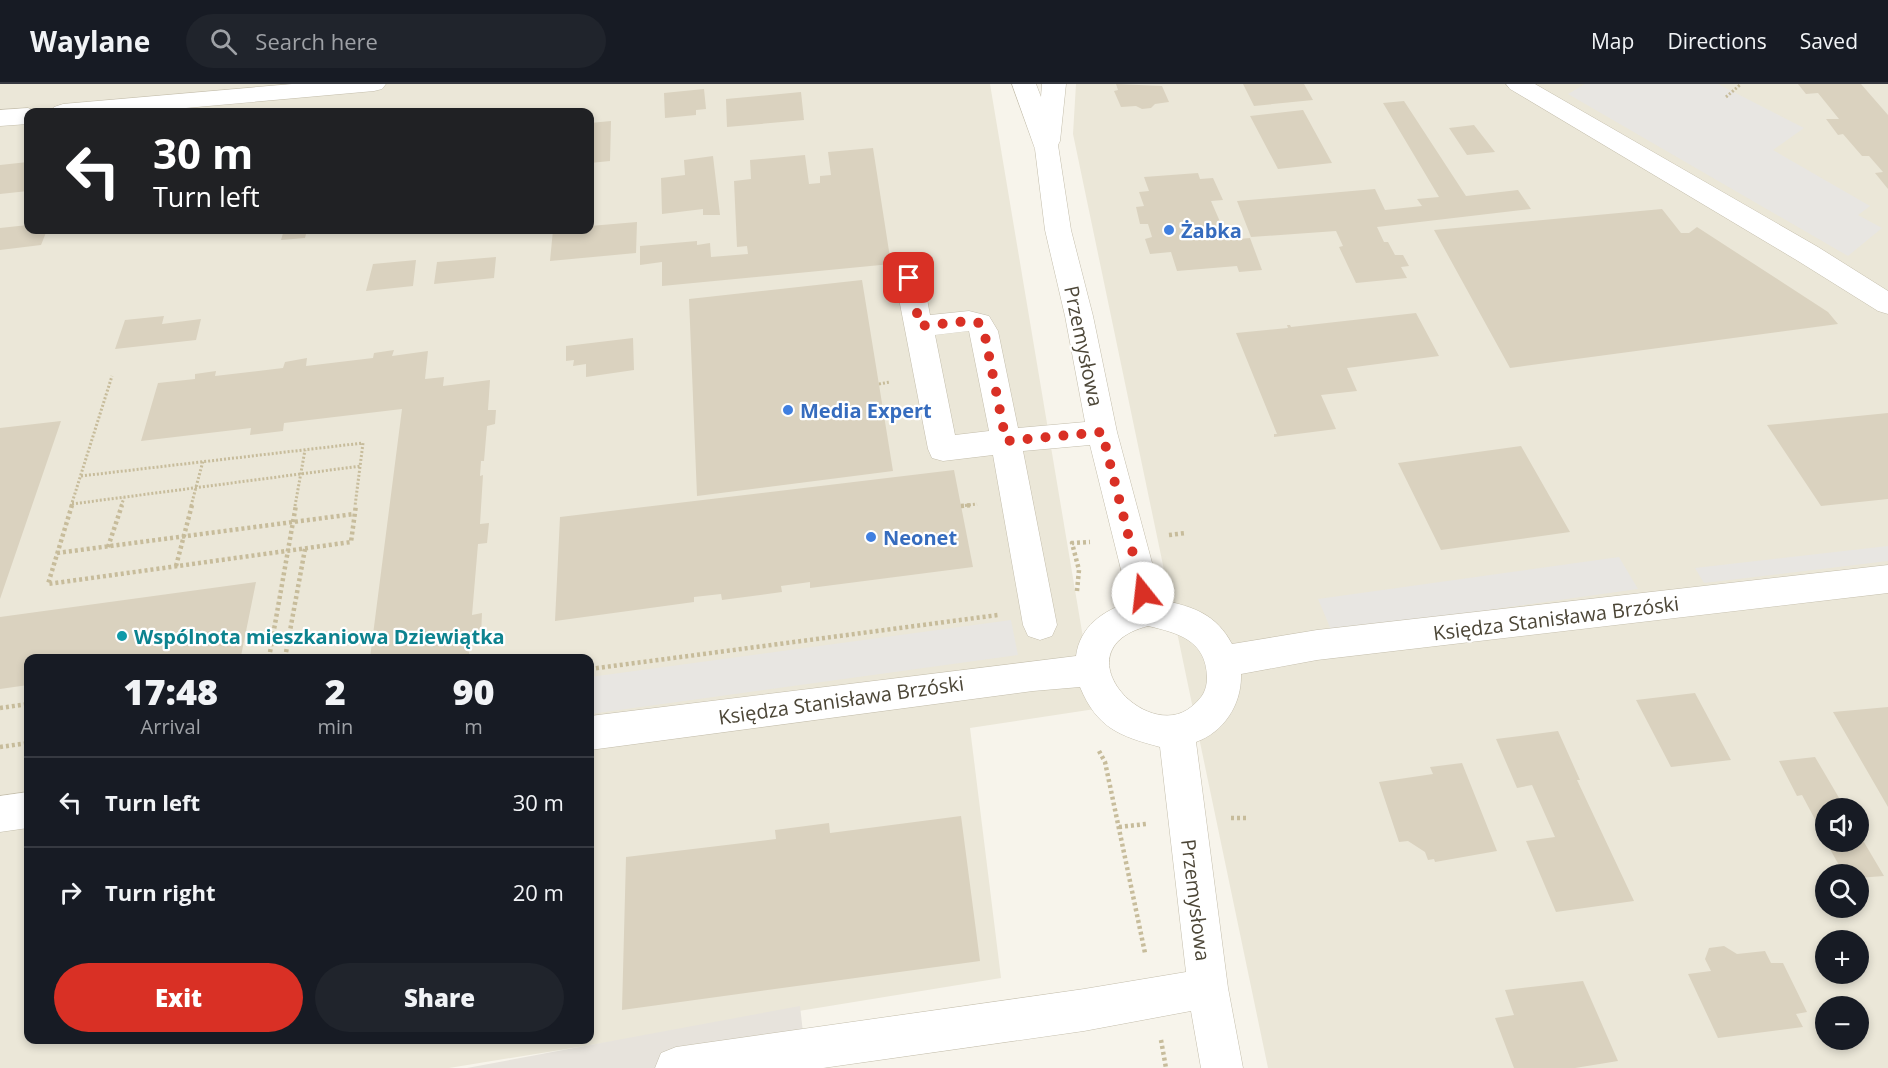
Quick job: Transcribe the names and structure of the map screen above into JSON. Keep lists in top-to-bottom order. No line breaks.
{"streets":{"street":["Przemysłowa","Księdza Stanisława Brzóski"]},"crossings":[["Przemysłowa","Księdza Stanisława Brzóski"]],"places":["Żabka","Media Expert","Neonet","Wspólnota mieszkaniowa Dziewiątka"],"page":{"header":"Waylane","search":"Search here","nav":["Map","Directions","Saved"],"turn":["30 m","Turn left"],"eta":["17:48","Arrival","2","min","90","m"],"list":[{"name":"Turn left","value":"30 m"},{"name":"Turn right","value":"20 m"}],"map_buttons":["+","−"],"buttons":["Exit","Share"]}}
